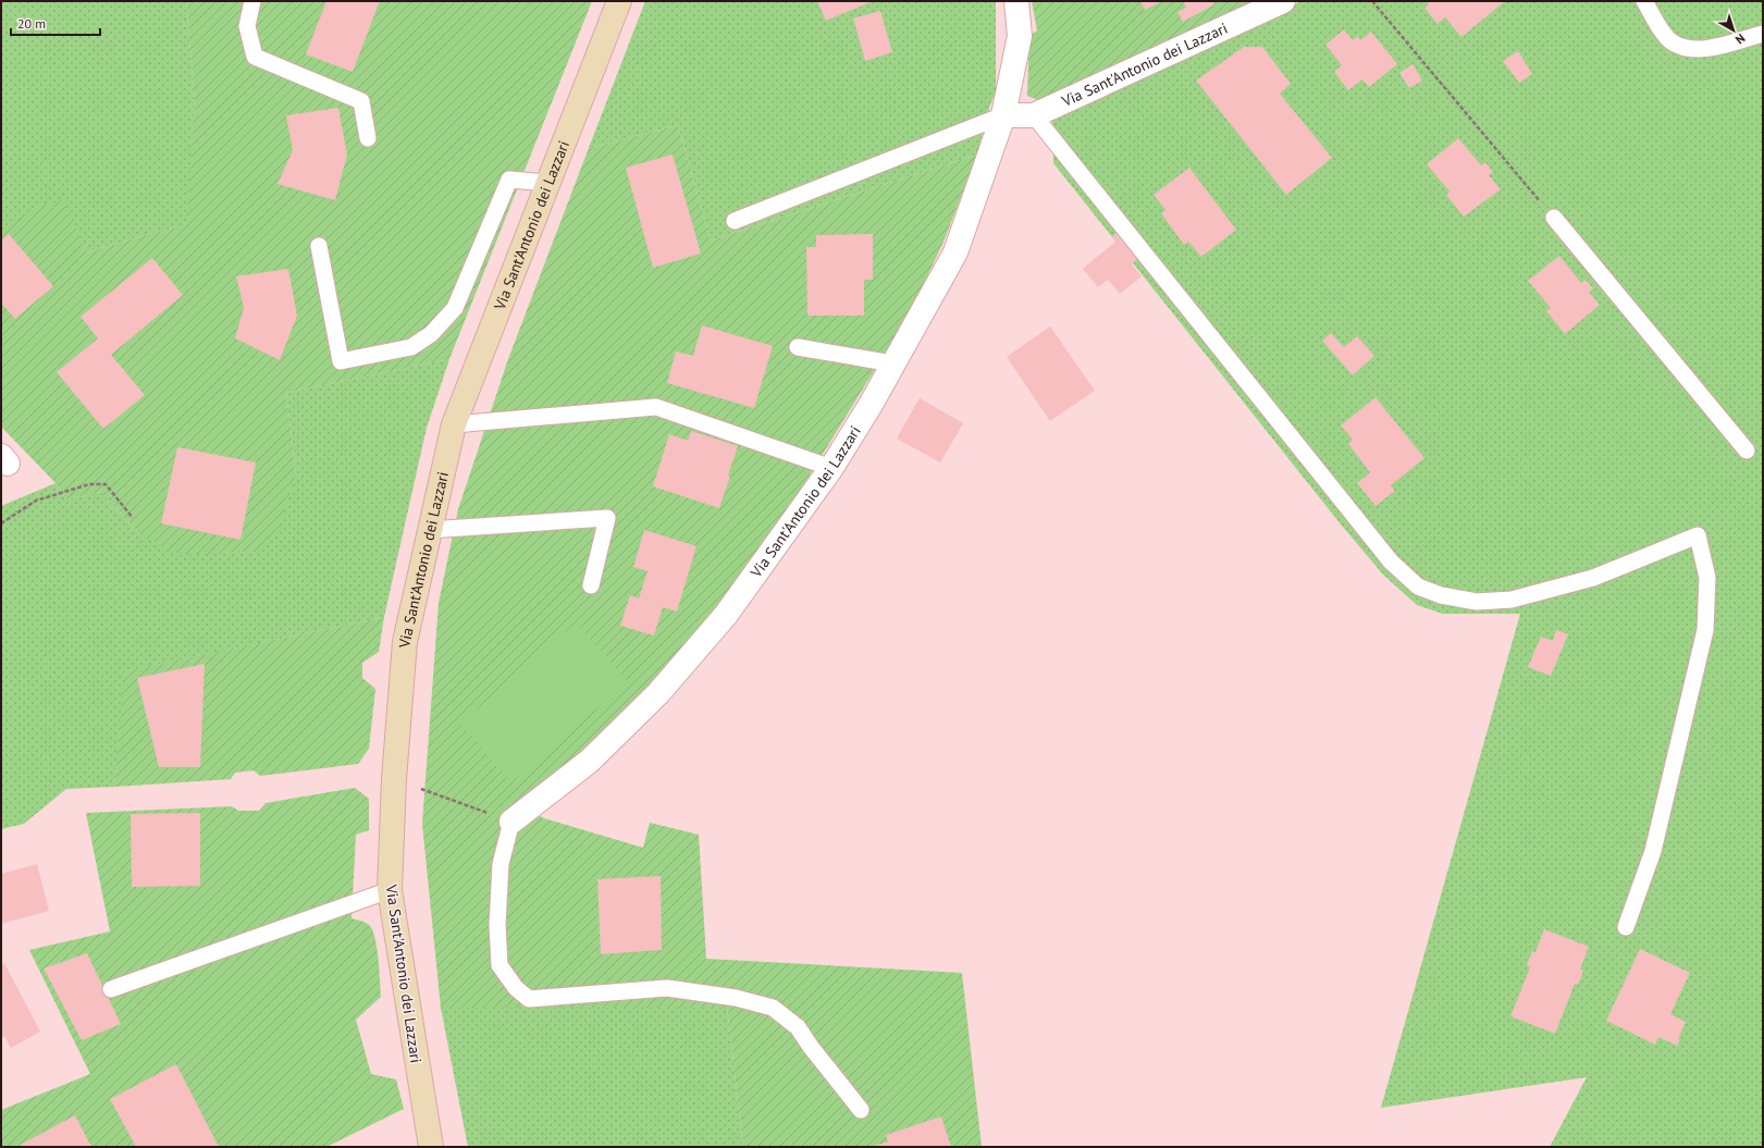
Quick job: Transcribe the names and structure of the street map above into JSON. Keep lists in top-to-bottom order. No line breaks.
{"streets":{"street":["Via Sant'Antonio dei Lazzari"]},"scale_bar":"20 m","north":"bottom right"}
